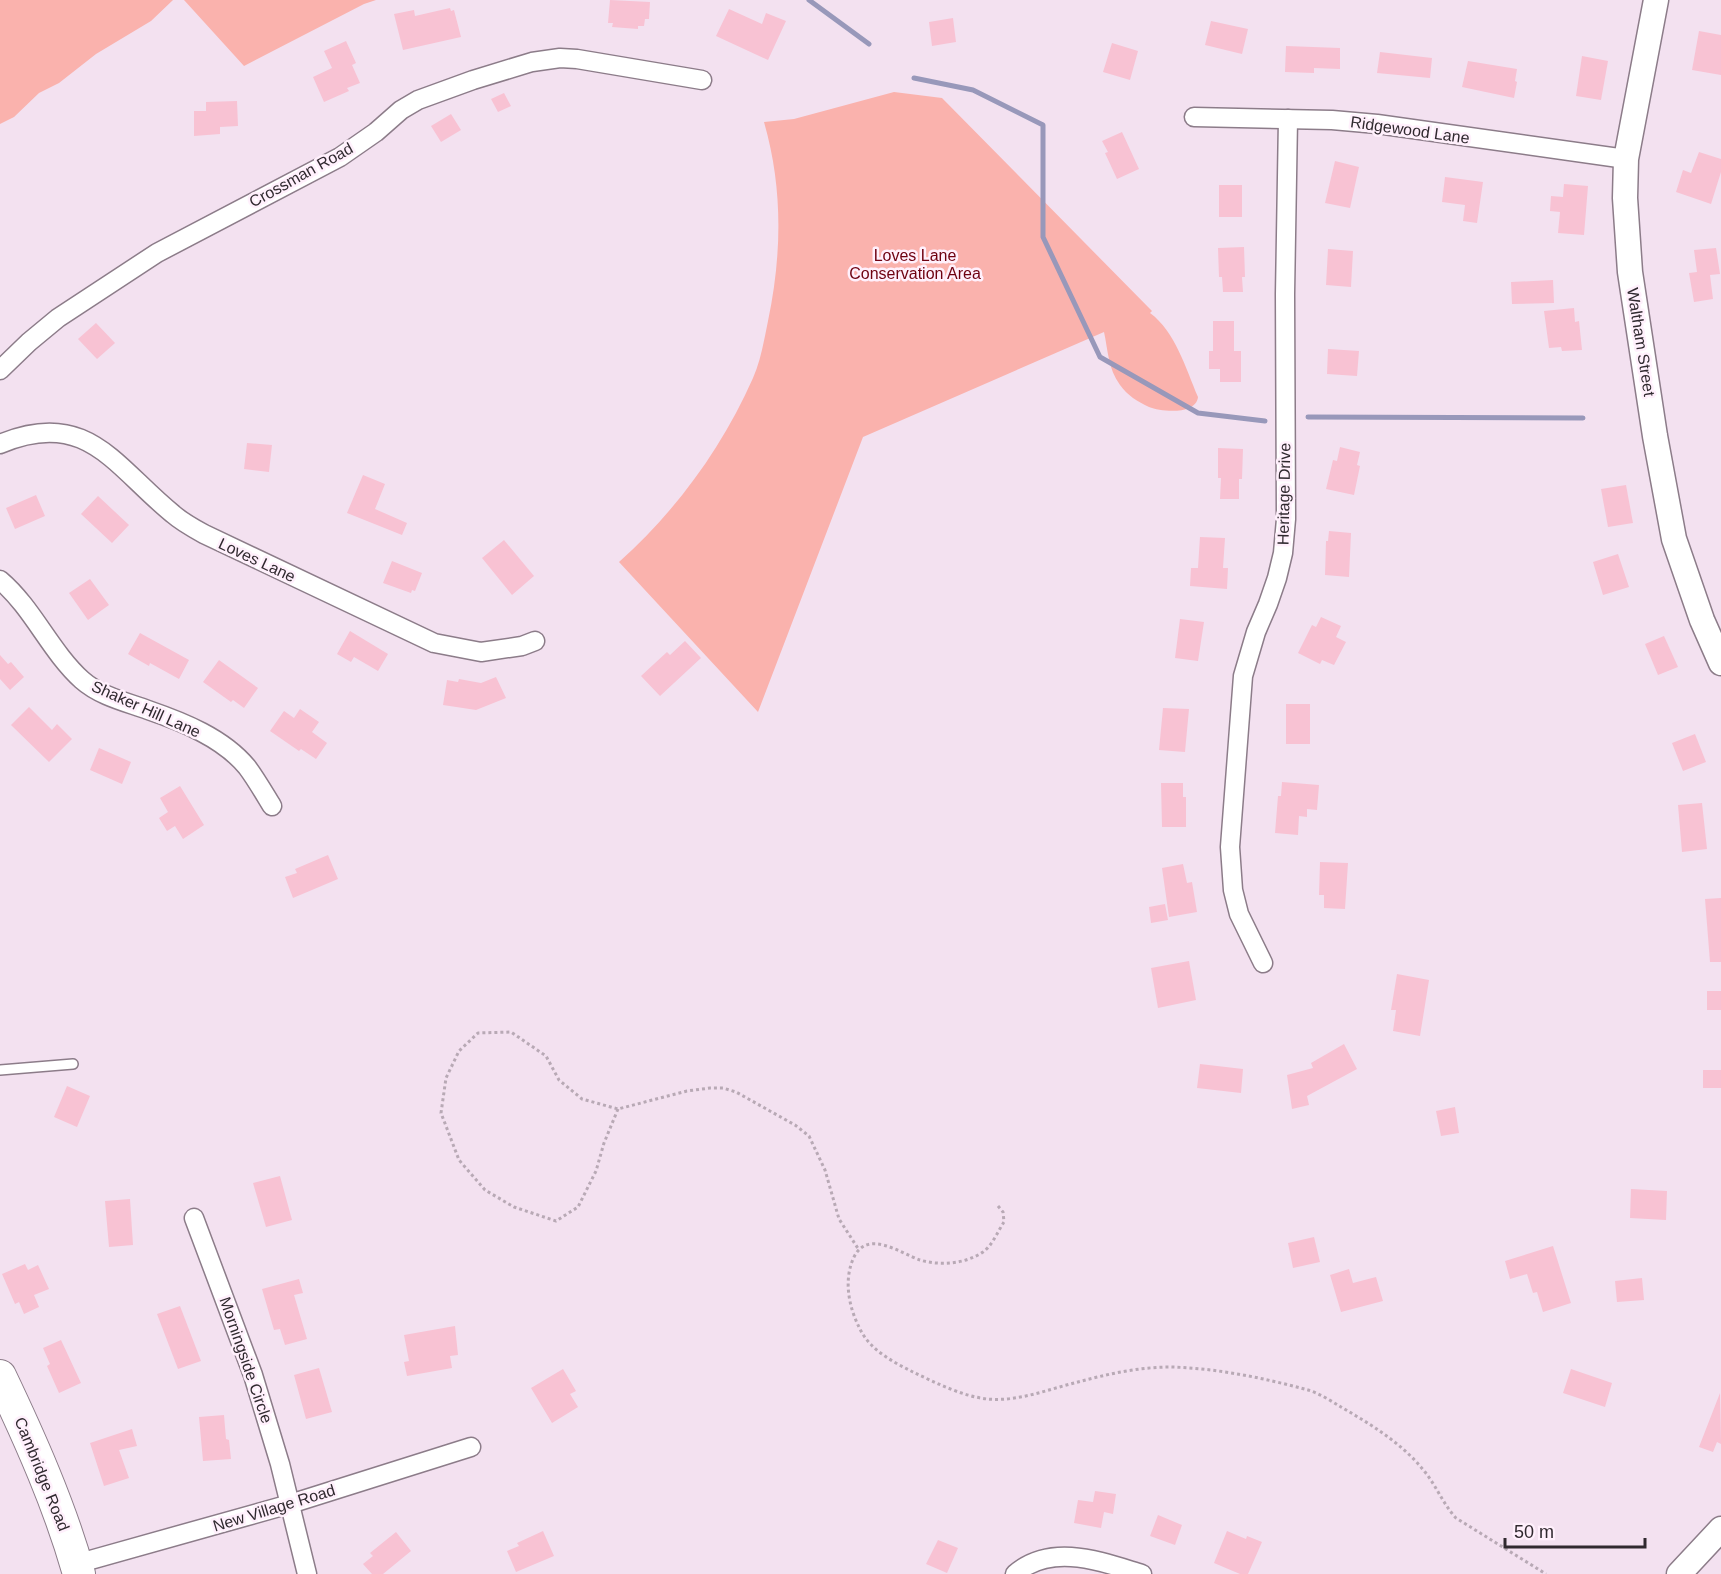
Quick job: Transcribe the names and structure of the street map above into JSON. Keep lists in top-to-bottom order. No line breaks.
{"streets":{"highway":["Cambridge Road"],"street":["Ridgewood Lane","Crossman Road","Waltham Street","Heritage Drive","Loves Lane","Shaker Hill Lane","Morningside Circle","New Village Road"]},"crossings":[["Ridgewood Lane","Waltham Street"],["Ridgewood Lane","Heritage Drive"],["Morningside Circle","New Village Road"],["Cambridge Road","New Village Road"]],"parks":["Loves Lane Conservation Area"],"scale_bar":"50 m"}
